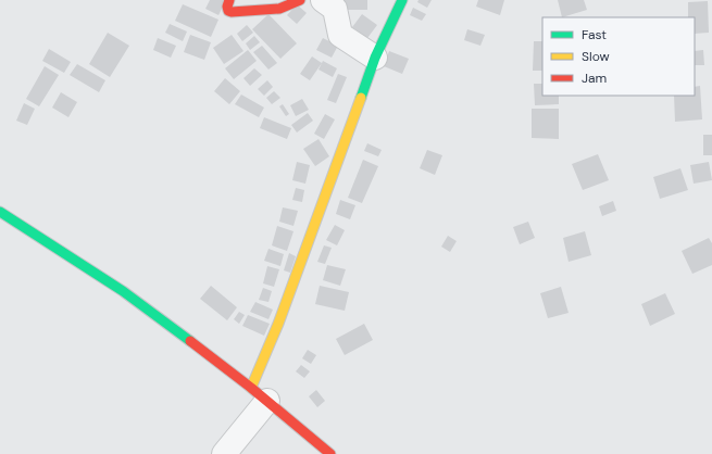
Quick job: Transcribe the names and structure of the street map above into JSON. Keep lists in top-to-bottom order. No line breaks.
{"legend":["Fast","Slow","Jam"]}
